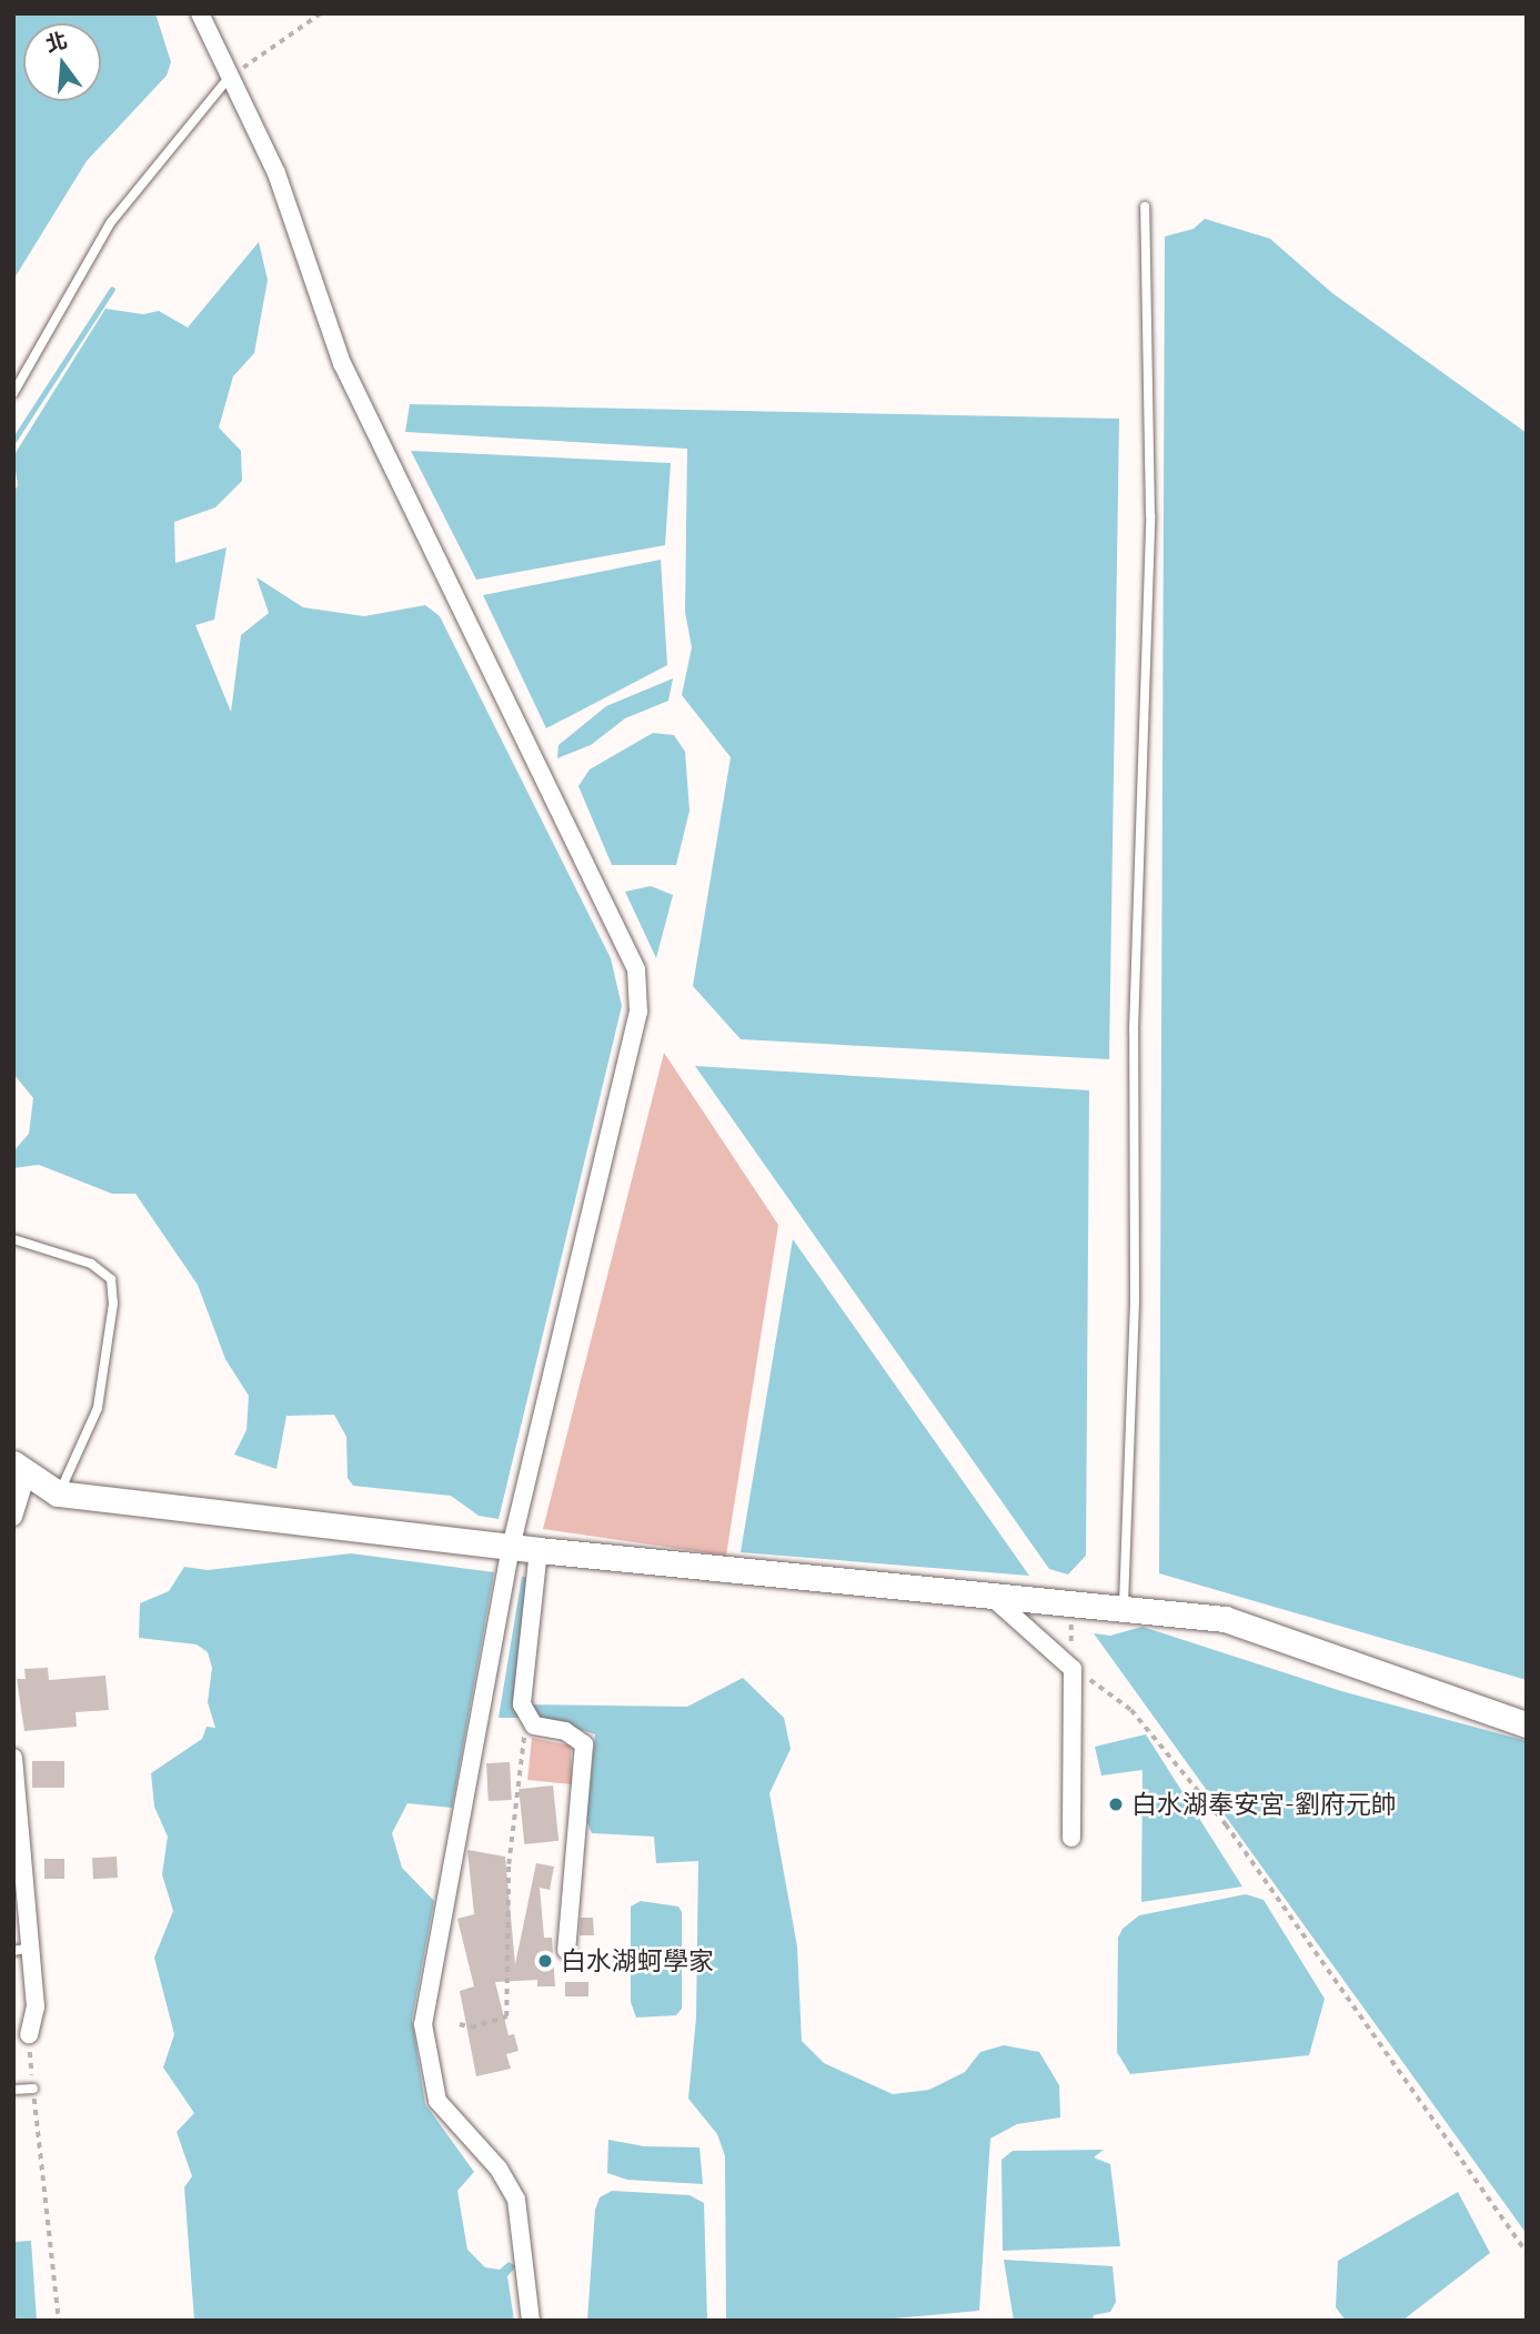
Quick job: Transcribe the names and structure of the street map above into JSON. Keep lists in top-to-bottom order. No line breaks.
{"places":["白水湖奉安宮-劉府元帥","白水湖蚵學家"],"north":"top"}
